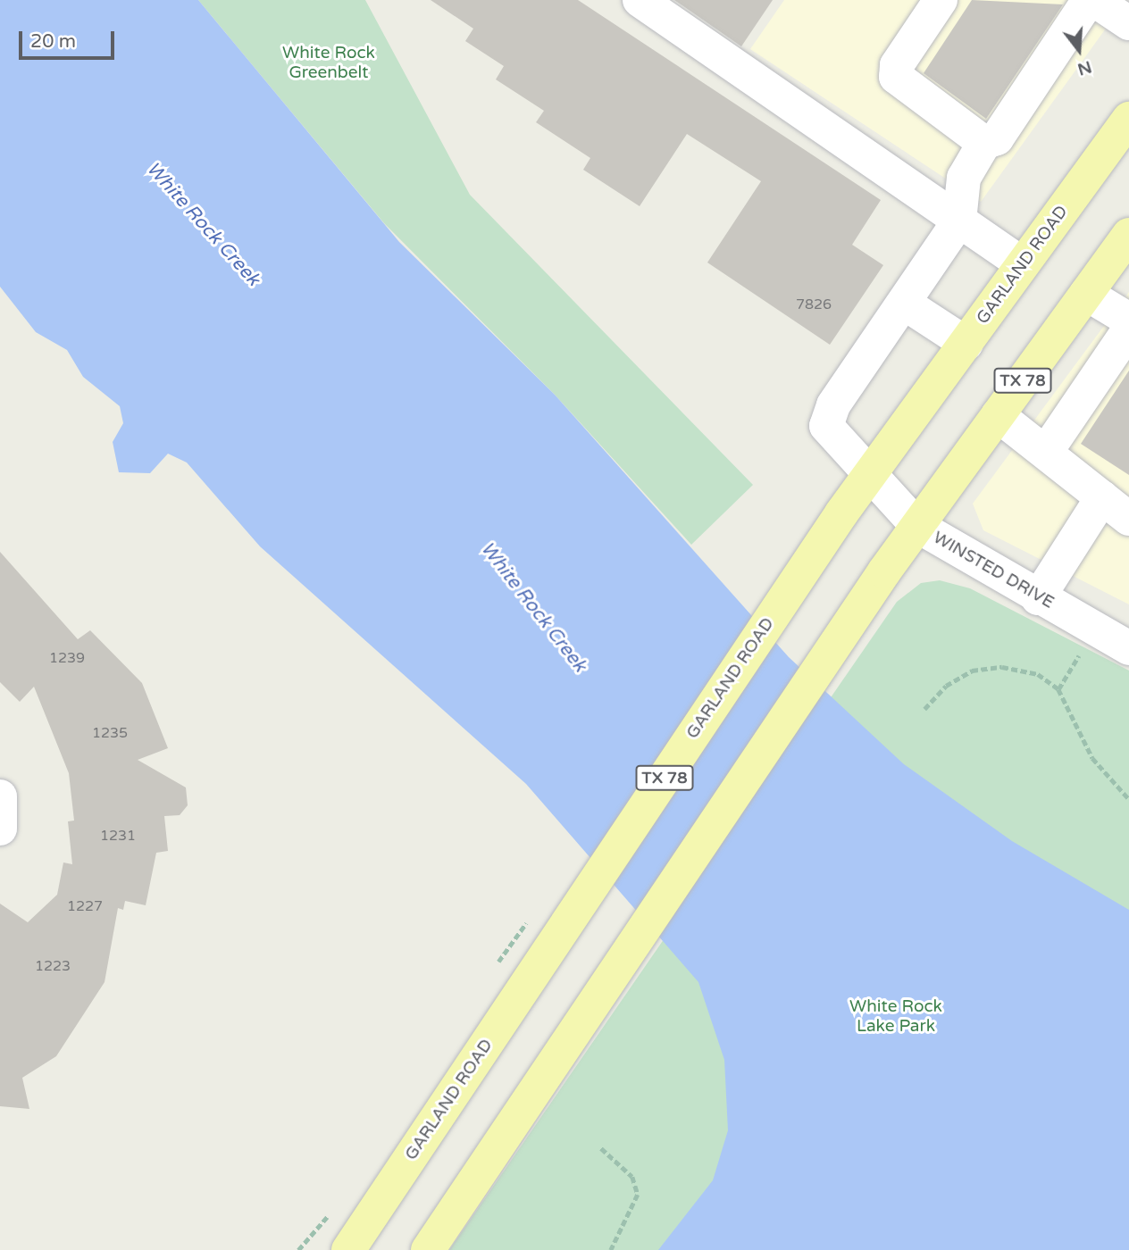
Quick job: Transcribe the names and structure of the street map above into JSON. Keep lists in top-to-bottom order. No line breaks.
{"streets":{"main road":["GARLAND ROAD","TX 78"],"street":["WINSTED DRIVE"]},"crossings":[["GARLAND ROAD","WINSTED DRIVE"],["TX 78","WINSTED DRIVE"]],"water":["White Rock Creek"],"parks":["White Rock Greenbelt","White Rock Lake Park"],"house_numbers":["7826","1239","1235","1231","1227","1223"],"scale_bar":"20 m","north":"bottom"}
